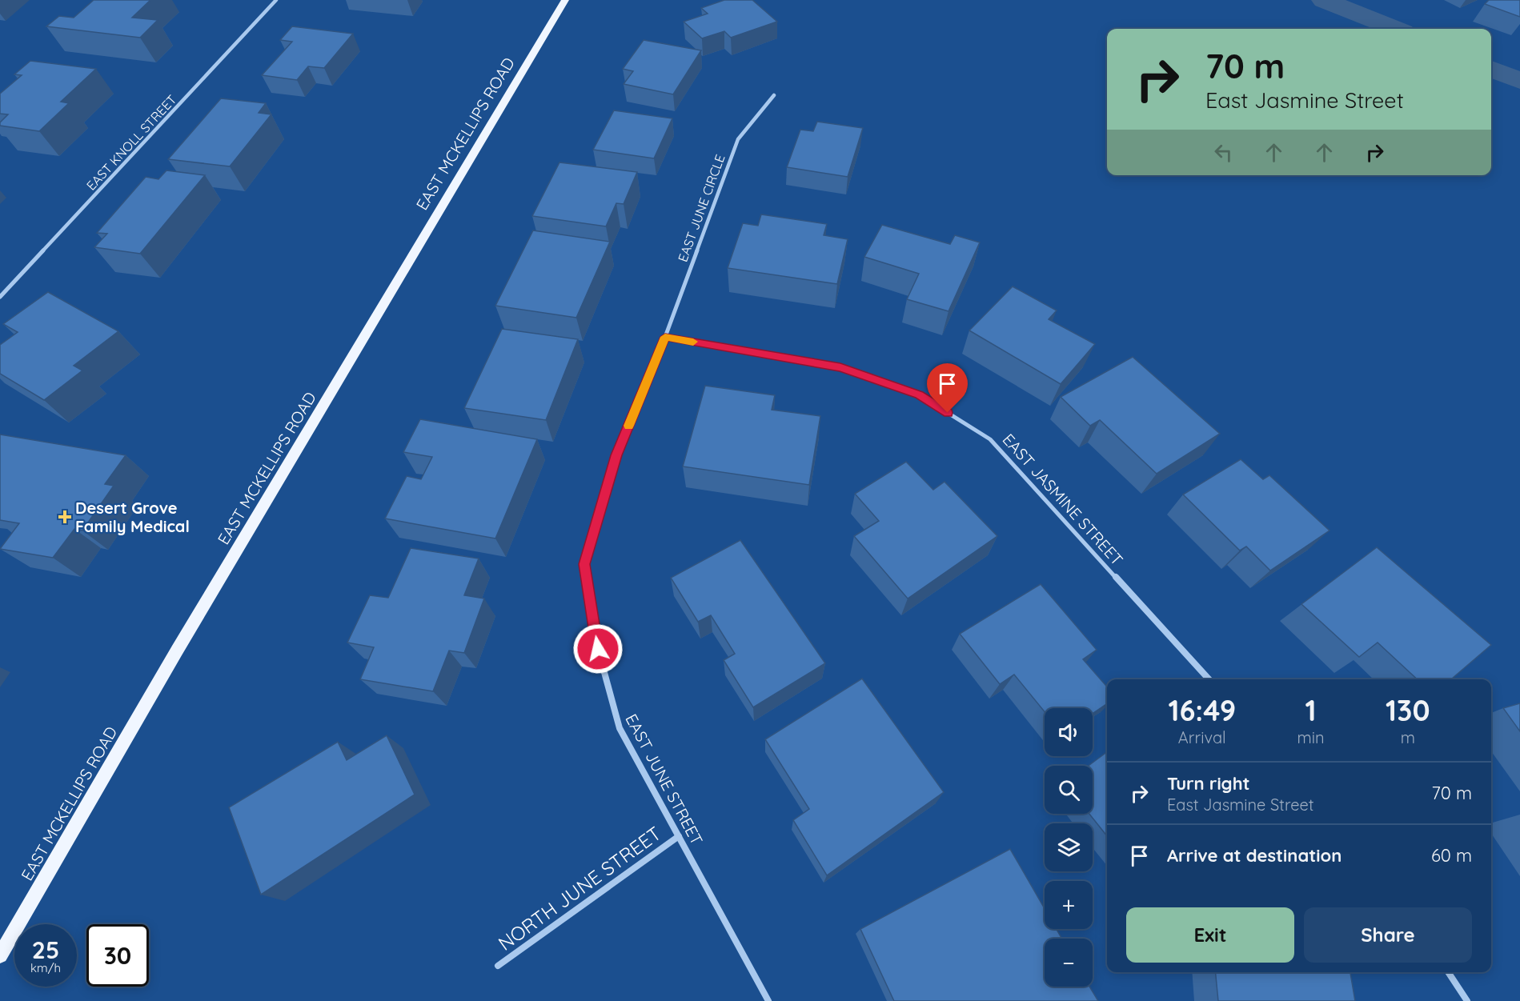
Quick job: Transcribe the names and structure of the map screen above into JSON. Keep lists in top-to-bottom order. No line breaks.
{"streets":{"main road":["EAST MCKELLIPS ROAD"],"street":["EAST KNOLL STREET","EAST JUNE CIRCLE","EAST JASMINE STREET","EAST JUNE STREET","NORTH JUNE STREET"]},"crossings":[["EAST JUNE CIRCLE","EAST JASMINE STREET"],["EAST JUNE CIRCLE","EAST JUNE STREET"],["EAST JASMINE STREET","EAST JUNE STREET"],["EAST JUNE STREET","NORTH JUNE STREET"]],"places":{"health":["Desert Grove Family Medical"]},"page":{"turn":["70 m","East Jasmine Street"],"eta":["16:49","Arrival","1","min","130","m"],"map_buttons":["+","−"],"list":[{"name":"Turn right","note":"East Jasmine Street","value":"70 m"},{"name":"Arrive at destination","value":"60 m"}],"buttons":["Exit","Share"],"speed":"25 km/h","limit":"30"}}
